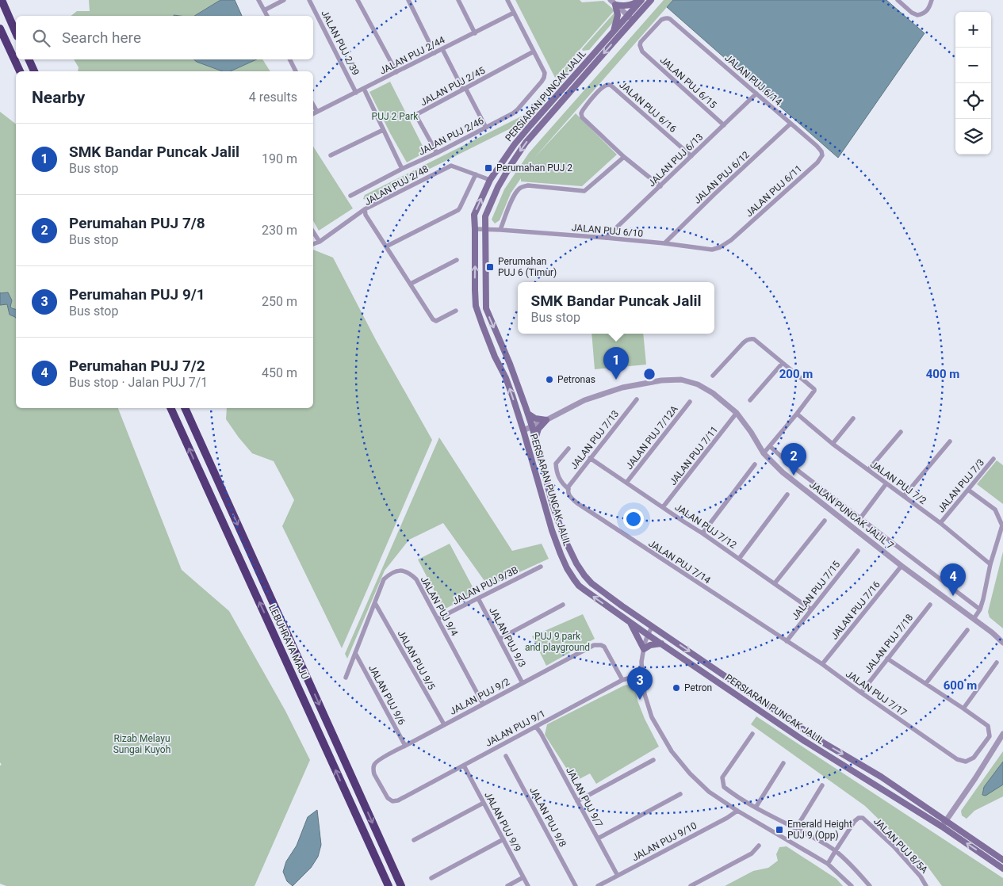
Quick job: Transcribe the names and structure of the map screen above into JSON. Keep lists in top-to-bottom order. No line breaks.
{"streets":{"highway":["LEBUHRAYA MAJU"],"main road":["PERSIARAN PUNCAK JALIL"],"street":["JALAN PUJ 2/39","JALAN PUJ 2/44","JALAN PUJ 6/14","JALAN PUJ 6/15","JALAN PUJ 2/45","JALAN PUJ 6/16","JALAN PUJ 2/46","JALAN PUJ 6/13","JALAN PUJ 6/12","JALAN PUJ 2/48","JALAN PUJ 6/11","JALAN PUJ 6/10","JALAN PUJ 7/12A","JALAN PUJ 7/13","JALAN PUJ 7/11","JALAN PUJ 7/2","JALAN PUJ 7/3","JALAN PUNCAK JALIL 7","JALAN PUJ 7/12","JALAN PUJ 7/14","JALAN PUJ 9/3B","JALAN PUJ 7/15","JALAN PUJ 9/4","JALAN PUJ 7/16","JALAN PUJ 9/3","JALAN PUJ 7/18","JALAN PUJ 9/5","JALAN PUJ 7/17","JALAN PUJ 9/6","JALAN PUJ 9/2","JALAN PUJ 9/1","JALAN PUJ 9/7","JALAN PUJ 9/8","JALAN PUJ 9/9","JALAN PUJ 9/10","JALAN PUJ 8/5A"]},"crossings":[["JALAN PUJ 2/39","JALAN PUJ 2/44"],["JALAN PUJ 2/44","JALAN PUJ 2/48"],["JALAN PUJ 6/14","JALAN PUJ 6/15"],["JALAN PUJ 6/14","JALAN PUJ 6/13"],["JALAN PUJ 6/14","JALAN PUJ 6/12"],["JALAN PUJ 6/14","JALAN PUJ 6/11"],["JALAN PUJ 6/15","JALAN PUJ 6/13"],["JALAN PUJ 2/45","JALAN PUJ 2/46"],["PERSIARAN PUNCAK JALIL","JALAN PUJ 2/48"],["PERSIARAN PUNCAK JALIL","JALAN PUJ 6/10"],["PERSIARAN PUNCAK JALIL","JALAN PUNCAK JALIL 7"],["JALAN PUJ 6/16","JALAN PUJ 6/13"],["JALAN PUJ 2/46","JALAN PUJ 2/48"],["JALAN PUJ 6/13","JALAN PUJ 6/10"],["JALAN PUJ 6/12","JALAN PUJ 6/10"],["JALAN PUJ 6/11","JALAN PUJ 6/10"],["JALAN PUJ 7/12A","JALAN PUJ 7/12"],["JALAN PUJ 7/13","JALAN PUJ 7/12"],["JALAN PUJ 7/13","JALAN PUJ 7/14"],["JALAN PUJ 7/11","JALAN PUNCAK JALIL 7"],["JALAN PUJ 7/11","JALAN PUJ 7/12"],["JALAN PUJ 7/2","JALAN PUJ 7/3"],["JALAN PUNCAK JALIL 7","JALAN PUJ 7/16"],["JALAN PUJ 7/12","JALAN PUJ 7/15"],["JALAN PUJ 7/14","JALAN PUJ 7/15"],["JALAN PUJ 7/14","JALAN PUJ 7/17"],["JALAN PUJ 9/3B","JALAN PUJ 9/4"],["JALAN PUJ 9/3B","JALAN PUJ 9/3"],["JALAN PUJ 7/15","JALAN PUJ 7/17"],["JALAN PUJ 9/4","JALAN PUJ 9/5"],["JALAN PUJ 9/4","JALAN PUJ 9/6"],["JALAN PUJ 9/4","JALAN PUJ 9/2"],["JALAN PUJ 7/16","JALAN PUJ 7/17"],["JALAN PUJ 9/3","JALAN PUJ 9/2"],["JALAN PUJ 7/18","JALAN PUJ 7/17"],["JALAN PUJ 9/5","JALAN PUJ 9/2"],["JALAN PUJ 9/6","JALAN PUJ 9/2"],["JALAN PUJ 9/2","JALAN PUJ 9/1"],["JALAN PUJ 9/1","JALAN PUJ 9/7"],["JALAN PUJ 9/1","JALAN PUJ 9/9"],["JALAN PUJ 9/7","JALAN PUJ 9/10"]],"parks":["PUJ 2 Park","PUJ 9 park and playground","Rizab Melayu Sungai Kuyoh"],"places":{"transit":["Perumahan PUJ 2","Perumahan PUJ 6 (Timur)","Emerald Height PUJ 9 (Opp)"],"other":["Petronas","Petron"]},"page":{"map_buttons":["+","−"],"search":"Search here","heading":["Nearby","4 results"],"list":[{"mark":"1","name":"SMK Bandar Puncak Jalil","note":"Bus stop","value":"190 m"},{"mark":"2","name":"Perumahan PUJ 7/8","note":"Bus stop","value":"230 m"},{"mark":"3","name":"Perumahan PUJ 9/1","note":"Bus stop","value":"250 m"},{"mark":"4","name":"Perumahan PUJ 7/2","note":"Bus stop · Jalan PUJ 7/1","value":"450 m"}],"popup":["SMK Bandar Puncak Jalil","Bus stop"],"pins":["1","2","4","3"]},"rings":["200 m","400 m","600 m"]}
